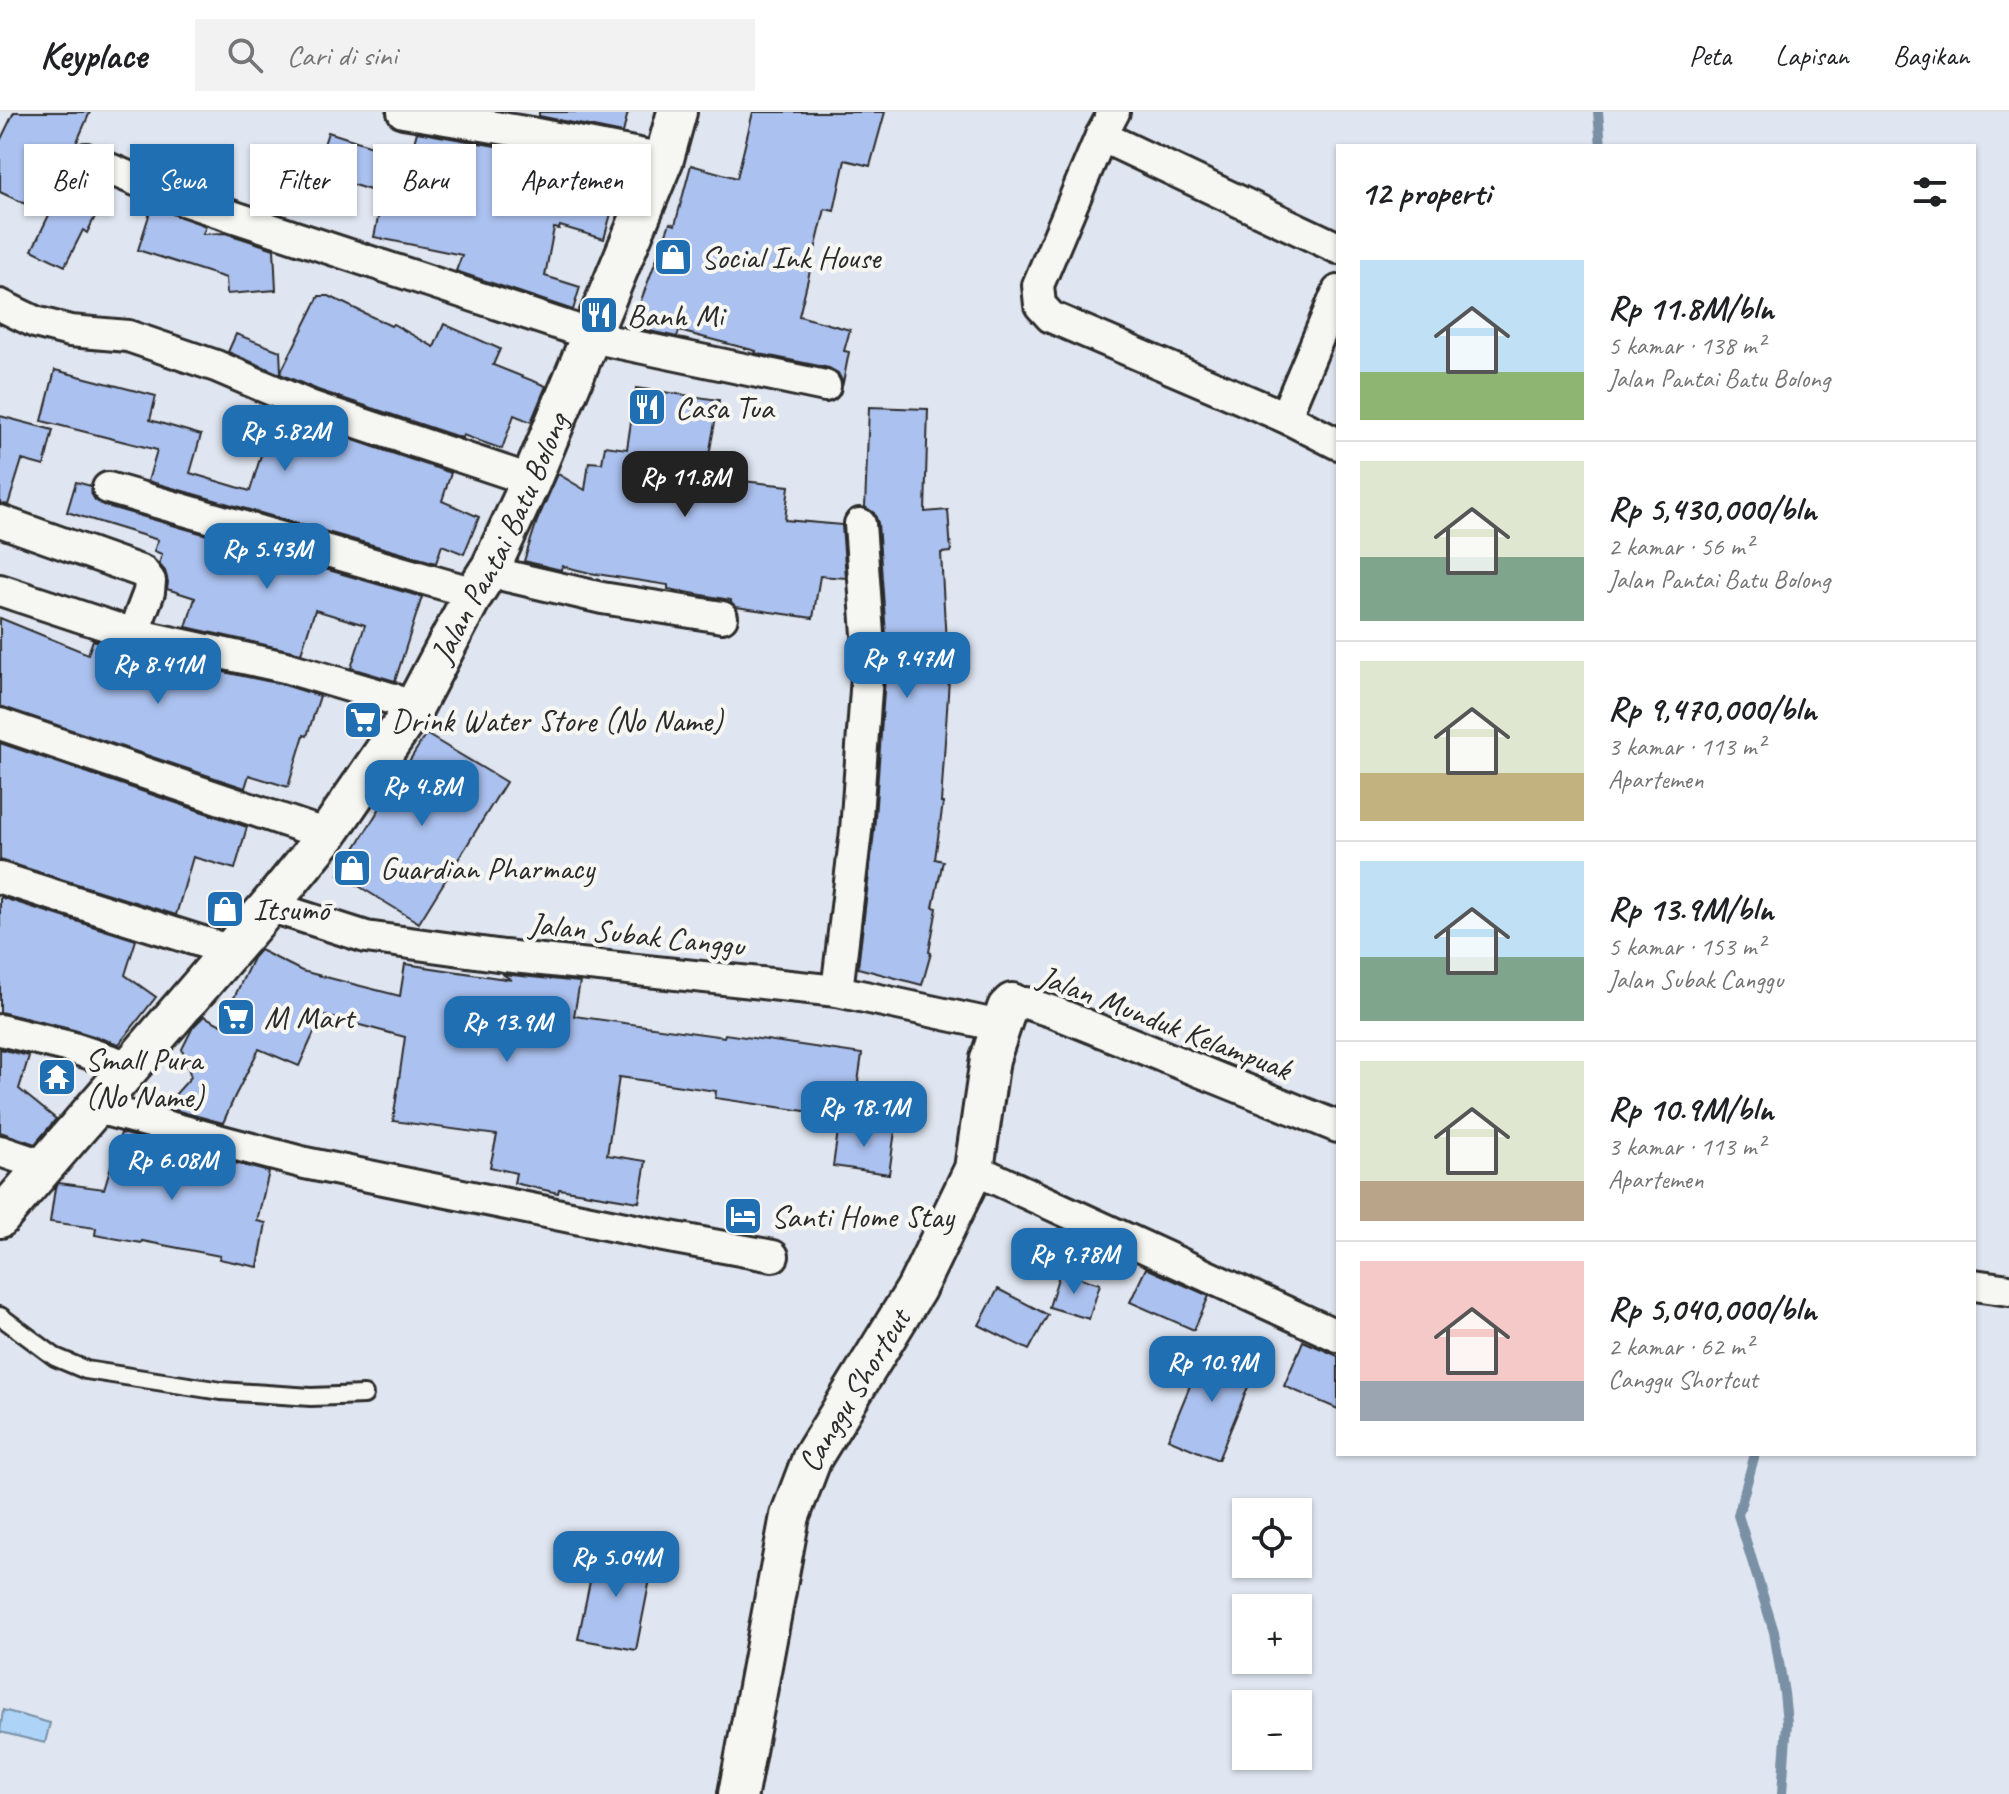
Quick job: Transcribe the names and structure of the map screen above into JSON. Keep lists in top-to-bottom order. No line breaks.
{"streets":{"street":["Jalan Pantai Batu Bolong","Jalan Subak Canggu","Jalan Munduk Kelampuak","Canggu Shortcut"]},"crossings":[["Jalan Pantai Batu Bolong","Jalan Subak Canggu"],["Jalan Subak Canggu","Jalan Munduk Kelampuak"],["Jalan Subak Canggu","Canggu Shortcut"],["Jalan Munduk Kelampuak","Canggu Shortcut"]],"places":{"shop":["Social Ink House","Guardian Pharmacy","Itsumō"],"restaurant":["Banh Mi","Casa Tua"],"supermarket":["Drink Water Store (No Name)","M Mart"],"temple":["Small Pura (No Name)"],"hotel":["Santi Home Stay"]},"page":{"header":"Keyplace","search":"Cari di sini","nav":["Peta","Lapisan","Bagikan"],"chip":["Beli","Sewa","Filter","Baru","Apartemen"],"heading":"12 properti","list":[{"name":"Rp 11.8M/bln","note":"5 kamar · 138 m² · Jalan Pantai Batu Bolong"},{"name":"Rp 5,430,000/bln","note":"2 kamar · 56 m² · Jalan Pantai Batu Bolong"},{"name":"Rp 9,470,000/bln","note":"3 kamar · 113 m² · Apartemen"},{"name":"Rp 13.9M/bln","note":"5 kamar · 153 m² · Jalan Subak Canggu"},{"name":"Rp 10.9M/bln","note":"3 kamar · 113 m² · Apartemen"},{"name":"Rp 5,040,000/bln","note":"2 kamar · 62 m² · Canggu Shortcut"}],"price":["Rp 5.82M","Rp 11.8M","Rp 5.43M","Rp 9.47M","Rp 8.41M","Rp 4.8M","Rp 13.9M","Rp 18.1M","Rp 6.08M","Rp 9.78M","Rp 10.9M","Rp 5.04M"],"map_buttons":["+","−"]}}
